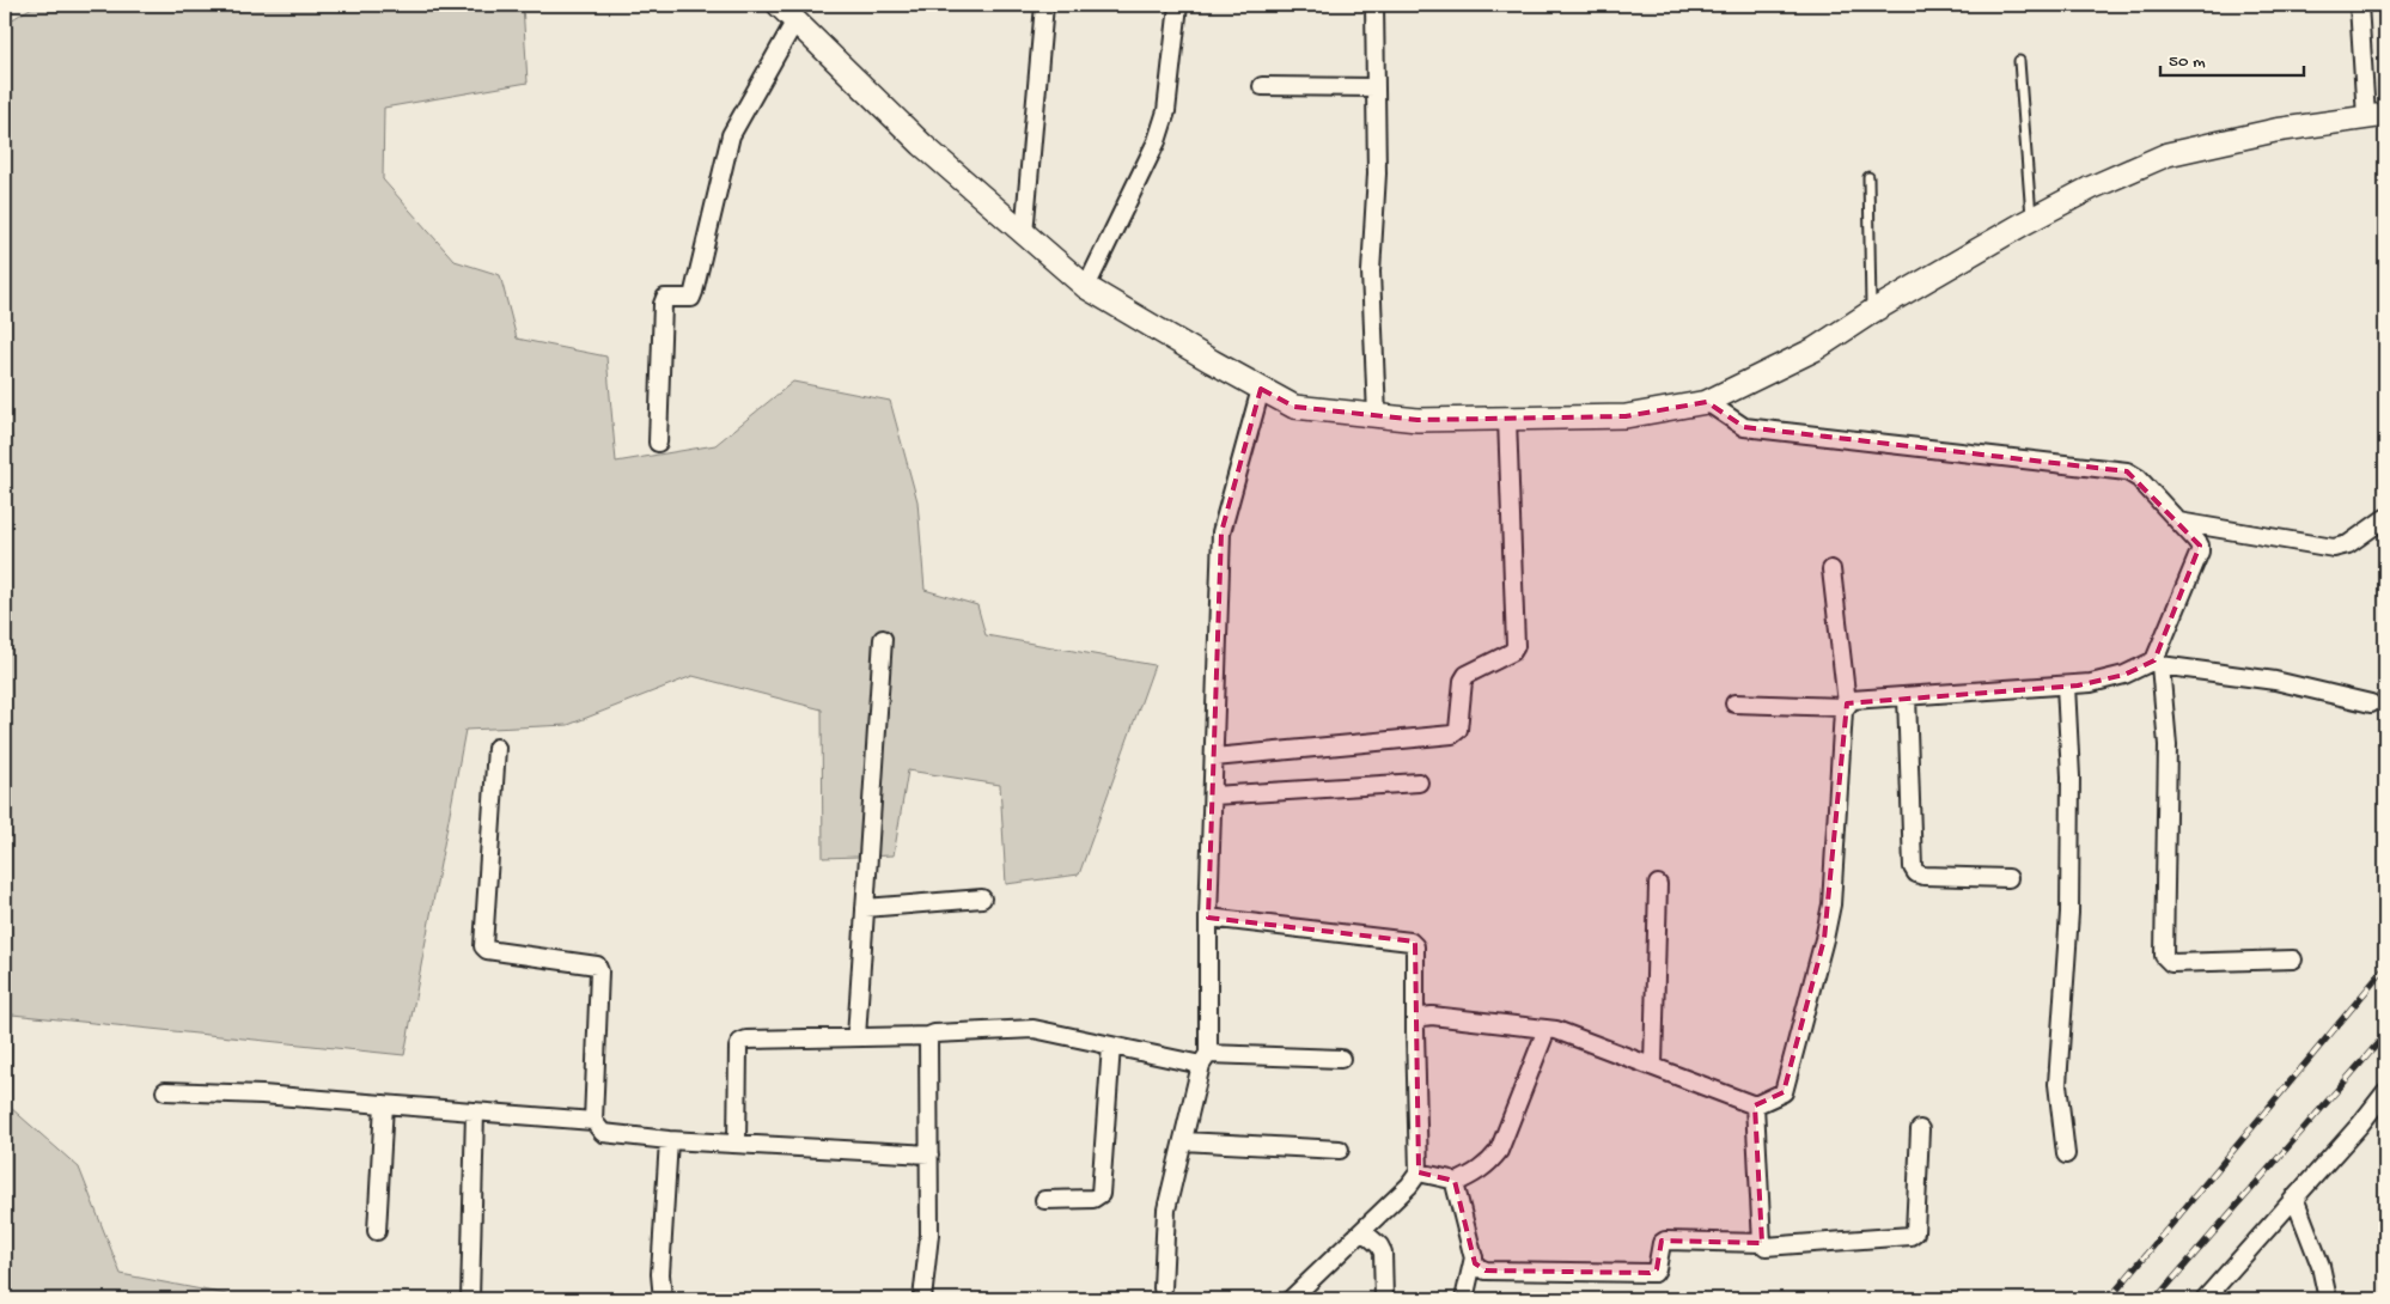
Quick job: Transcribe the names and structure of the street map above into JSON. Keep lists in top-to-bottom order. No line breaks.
{"scale_bar":"50 m"}
